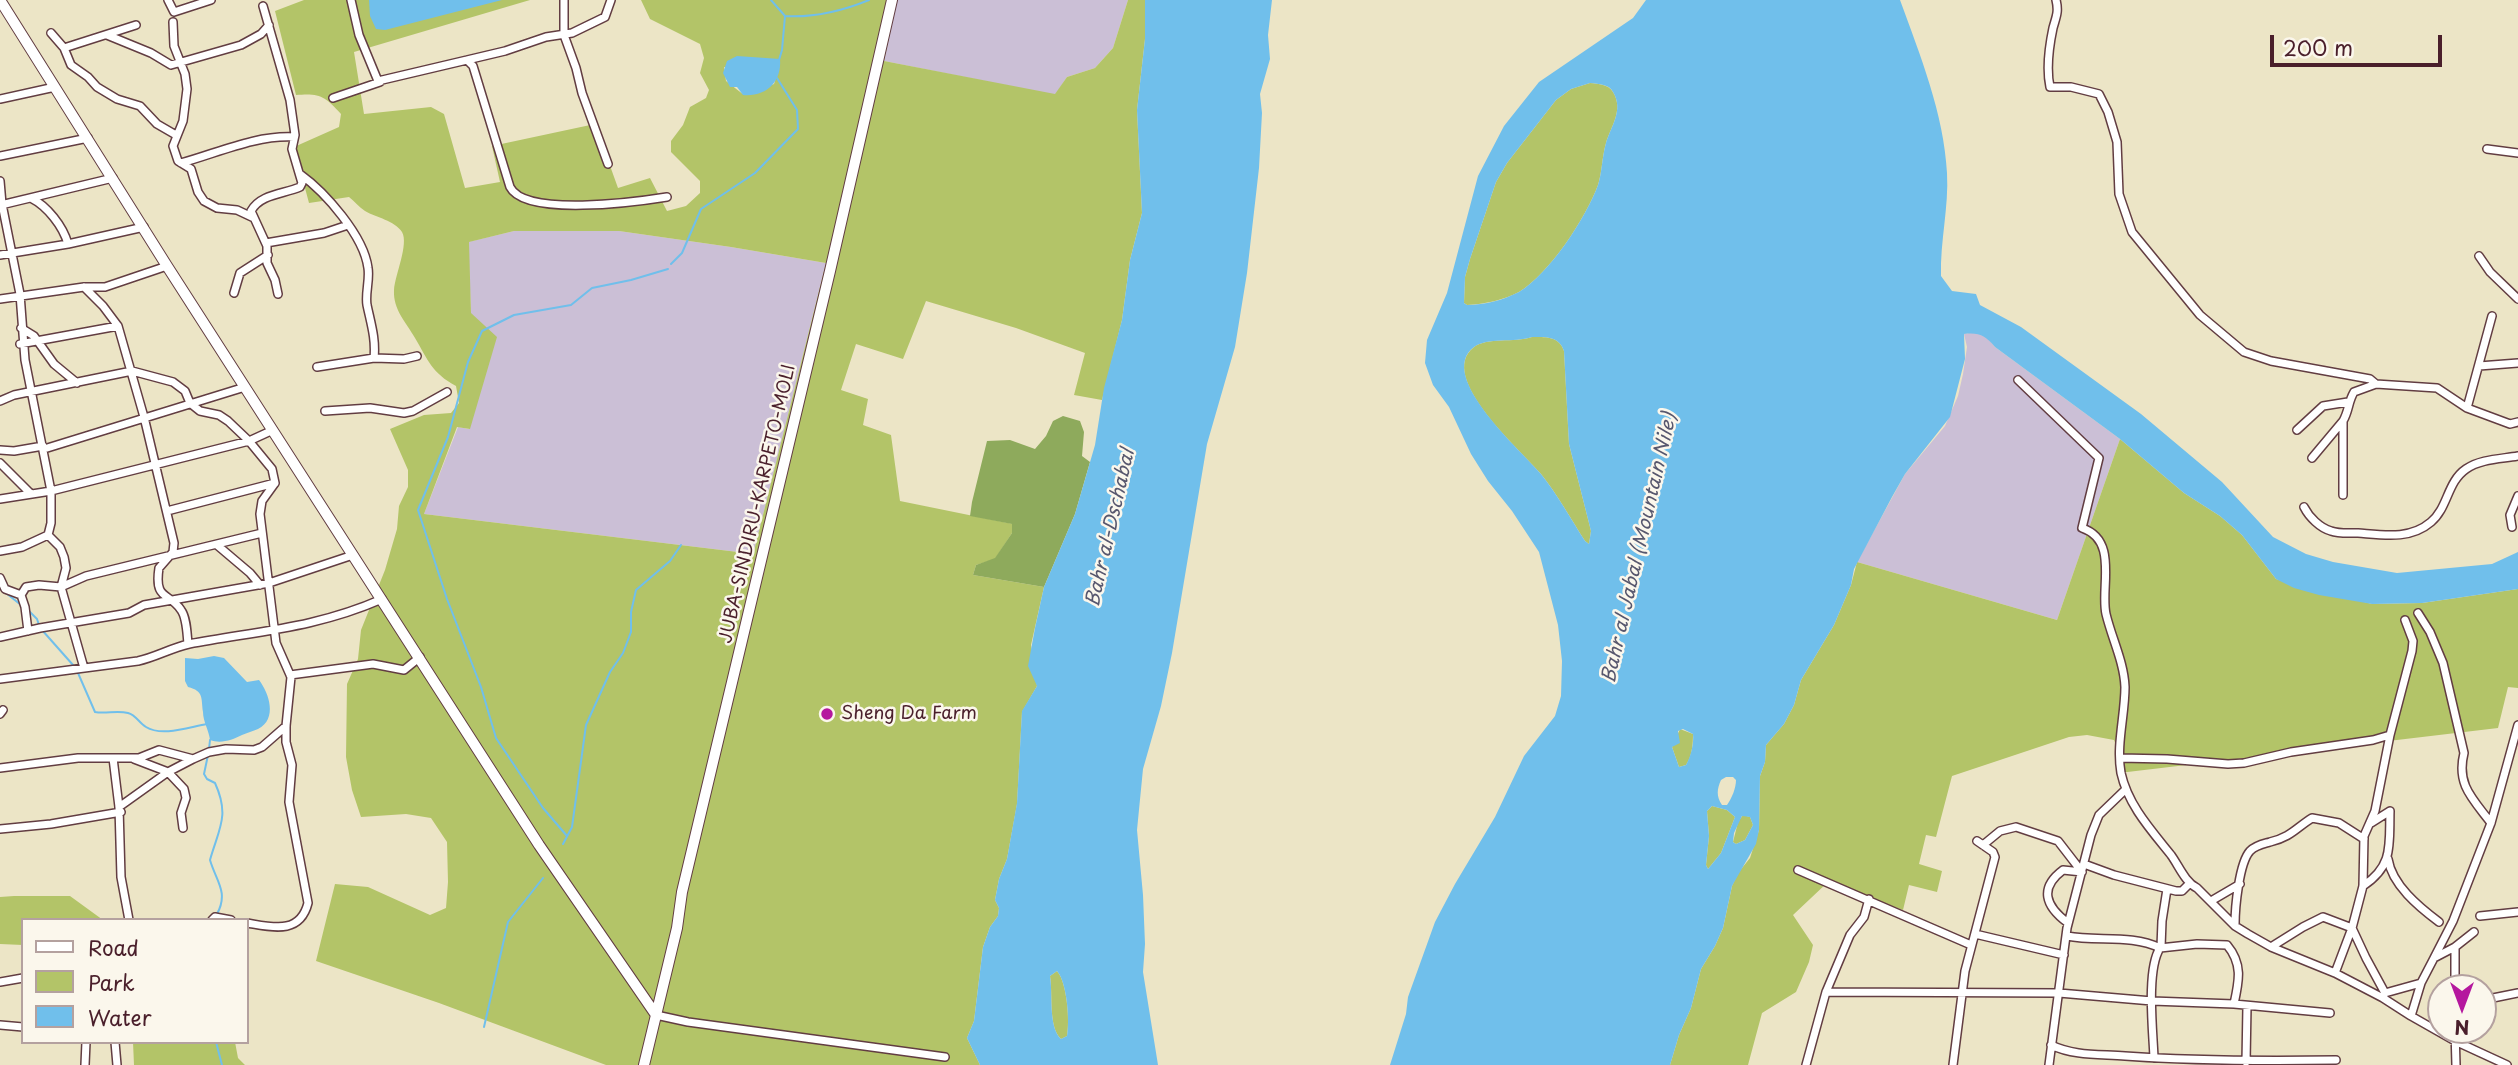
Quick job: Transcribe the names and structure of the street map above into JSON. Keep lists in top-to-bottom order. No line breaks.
{"streets":{"main road":["JUBA-SINDIRU-KARPETO-MOLI"]},"water":["Bahr al-Dschabal","Bahr al Jabal (Mountain Nile)"],"places":["Sheng Da Farm"],"legend":["Road","Park","Water"],"scale_bar":"200 m","north":"bottom"}
